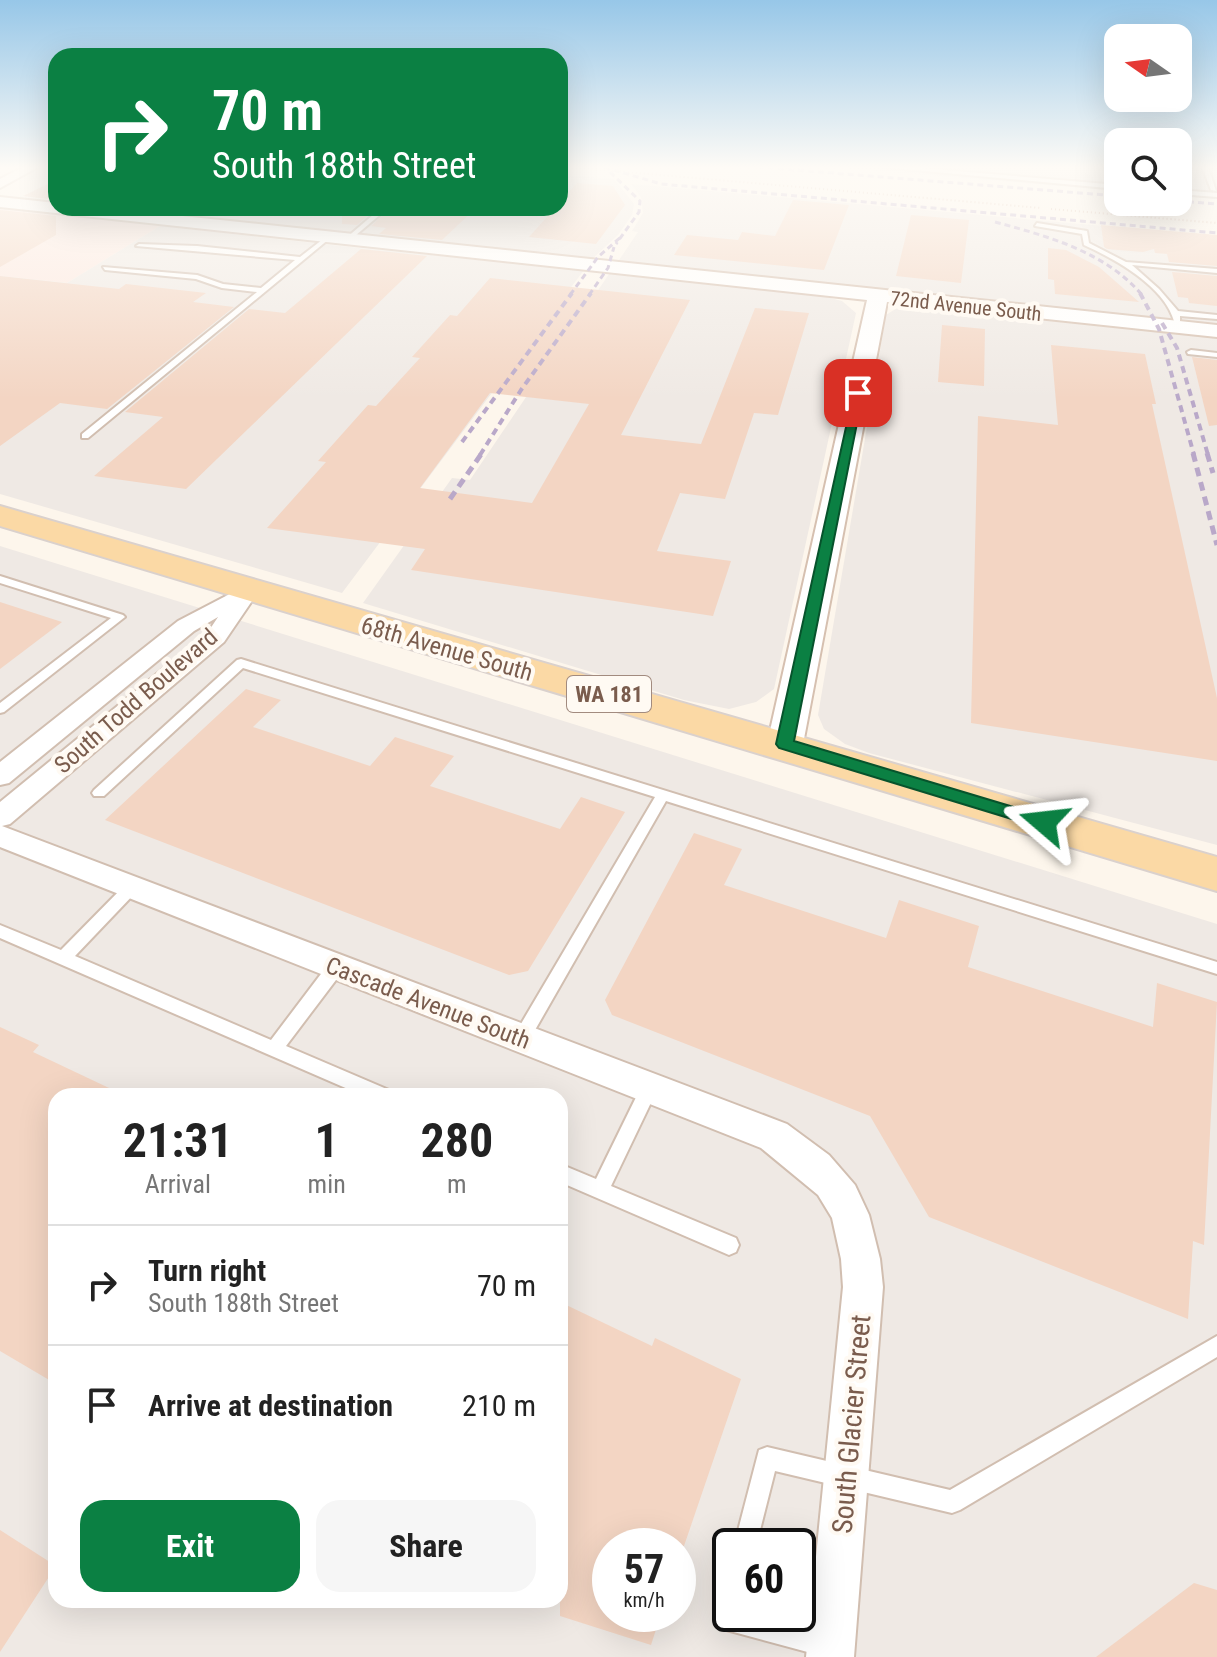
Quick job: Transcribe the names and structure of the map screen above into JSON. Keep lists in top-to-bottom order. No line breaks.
{"streets":{"main road":["68th Avenue South","WA 181"],"street":["72nd Avenue South","South Todd Boulevard","Cascade Avenue South","South Glacier Street"]},"crossings":[["68th Avenue South","South Todd Boulevard"],["Cascade Avenue South","South Glacier Street"]],"north":"left","page":{"turn":["70 m","South 188th Street"],"eta":["21:31","Arrival","1","min","280","m"],"list":[{"name":"Turn right","note":"South 188th Street","value":"70 m"},{"name":"Arrive at destination","value":"210 m"}],"buttons":["Exit","Share"],"speed":"57 km/h","limit":"60"}}
